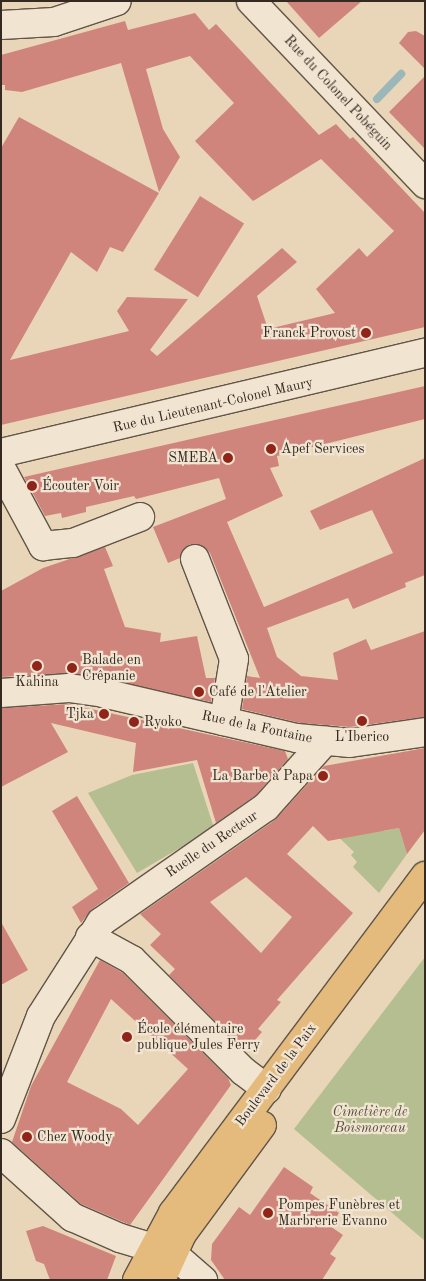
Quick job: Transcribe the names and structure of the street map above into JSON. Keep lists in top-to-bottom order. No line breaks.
{"streets":{"main road":["Boulevard de la Paix"],"street":["Rue du Colonel Pobéguin","Rue du Lieutenant-Colonel Maury","Rue de la Fontaine","Ruelle du Recteur"]},"crossings":[["Rue de la Fontaine","Ruelle du Recteur"]],"parks":["Cimetière de Boismoreau"],"places":["Franck Provost","Apef Services","SMEBA","Écouter Voir","Kahina","Balade en Crêpanie","Café de l'Atelier","Tjka","L'Iberico","Ryoko","La Barbe à Papa","École élémentaire publique Jules Ferry","Chez Woody","Pompes Funèbres et Marbrerie Evanno"]}
